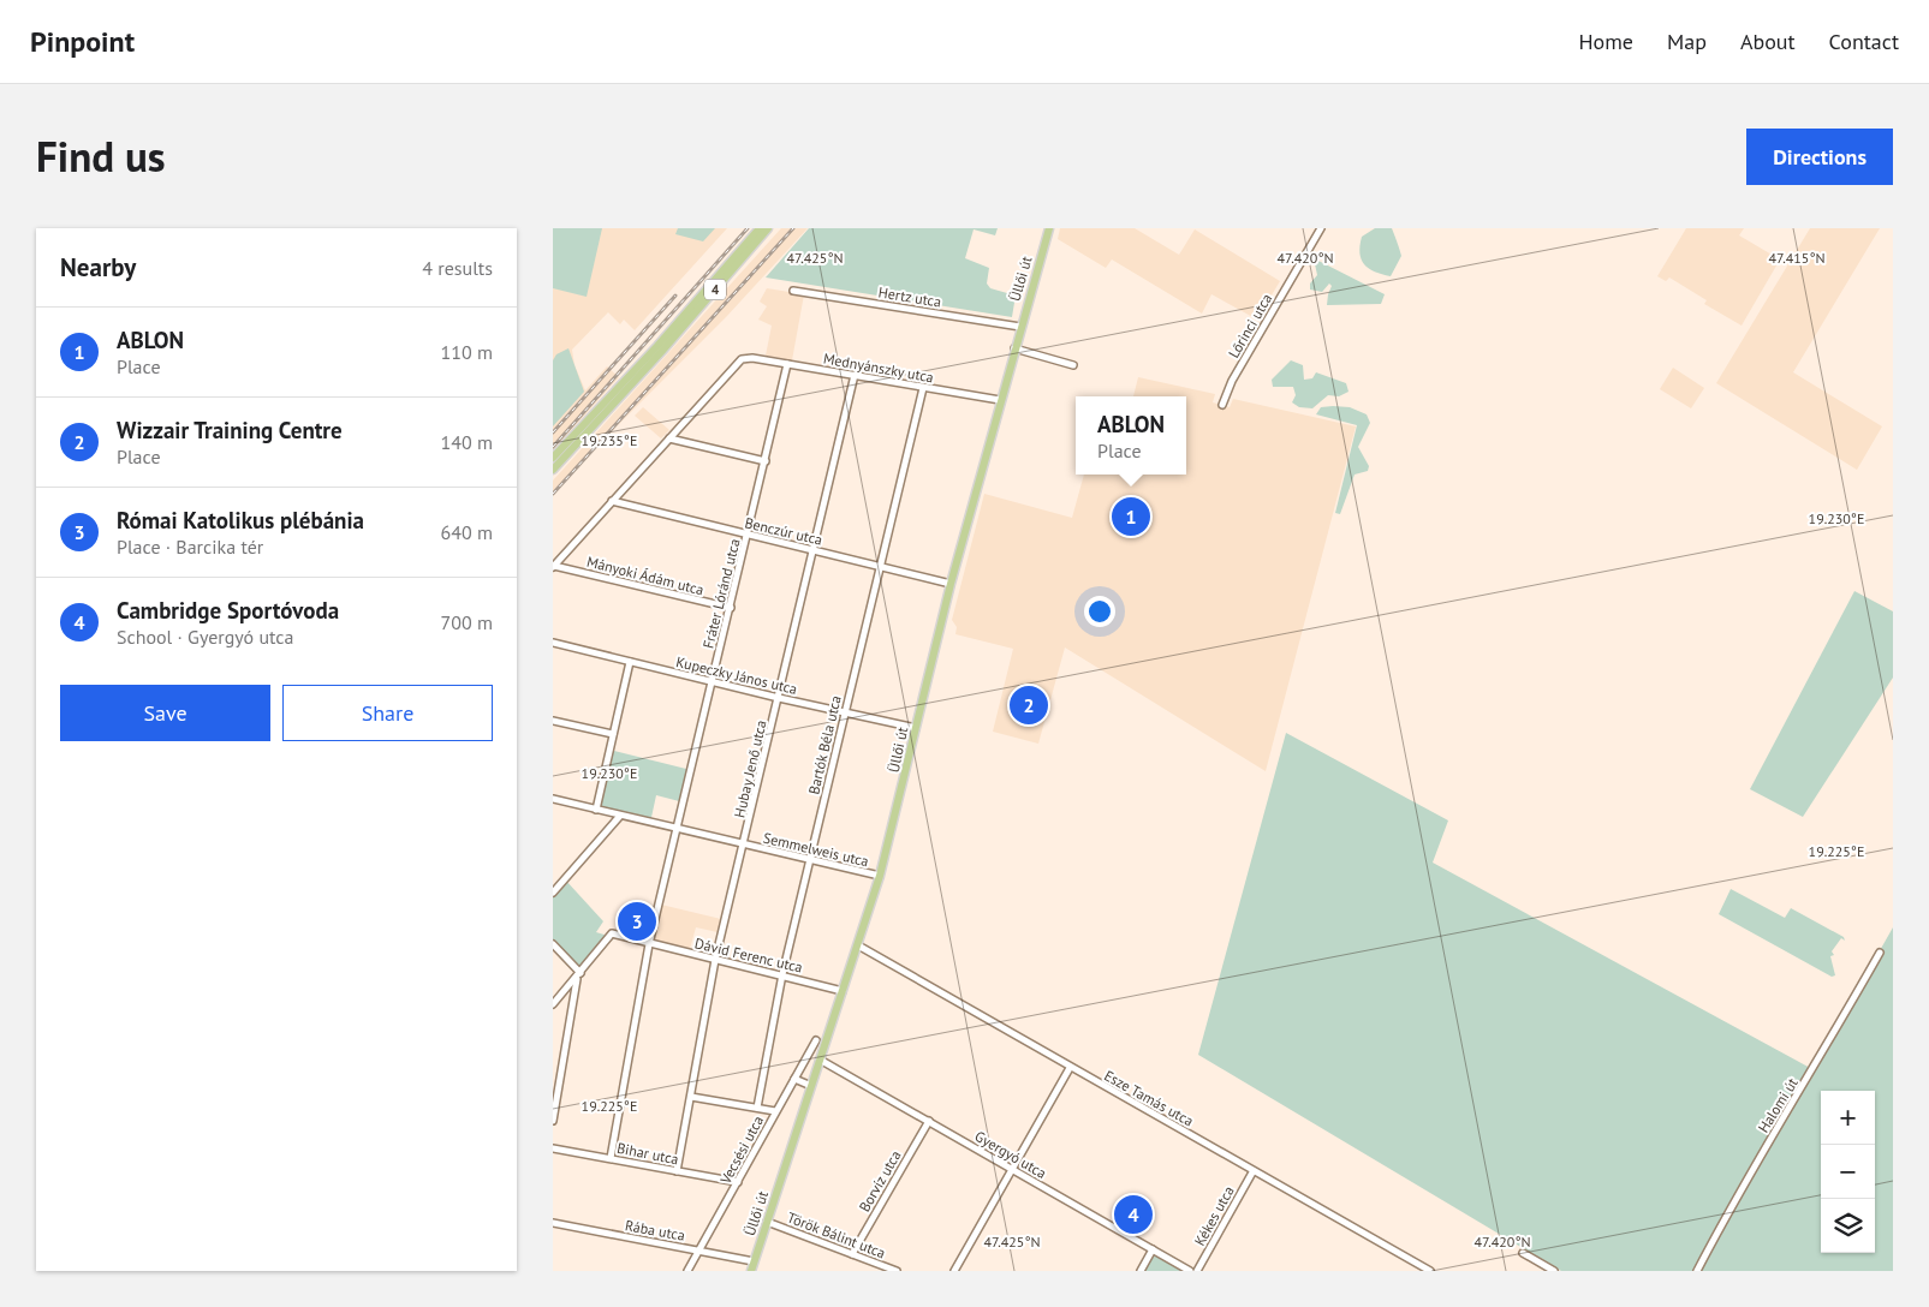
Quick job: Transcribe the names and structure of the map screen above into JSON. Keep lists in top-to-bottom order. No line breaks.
{"streets":{"main road":["Üllői út","4"],"street":["Hertz utca","Lőrinci utca","Mednyánszky utca","Benczúr utca","Mányoki Ádám utca","Fráter Lóránd utca","Kupeczky János utca","Bartók Béla utca","Hubay Jenő utca","Semmelweis utca","Dávid Ferenc utca","Esze Tamás utca","Halomi út","Vecsési utca","Bihar utca","Gyergyó utca","Borvíz utca","Kékes utca","Rába utca","Török Bálint utca"]},"crossings":[["Üllői út","Hertz utca"],["Üllői út","Mednyánszky utca"],["Üllői út","Benczúr utca"],["Üllői út","Kupeczky János utca"],["Üllői út","Semmelweis utca"],["Üllői út","Dávid Ferenc utca"],["Üllői út","Esze Tamás utca"],["Üllői út","Gyergyó utca"],["Üllői út","Rába utca"],["Üllői út","Török Bálint utca"],["Mednyánszky utca","Fráter Lóránd utca"],["Mednyánszky utca","Bartók Béla utca"],["Mednyánszky utca","Hubay Jenő utca"],["Benczúr utca","Fráter Lóránd utca"],["Benczúr utca","Bartók Béla utca"],["Benczúr utca","Hubay Jenő utca"],["Mányoki Ádám utca","Fráter Lóránd utca"],["Fráter Lóránd utca","Kupeczky János utca"],["Fráter Lóránd utca","Semmelweis utca"],["Fráter Lóránd utca","Dávid Ferenc utca"],["Kupeczky János utca","Bartók Béla utca"],["Kupeczky János utca","Hubay Jenő utca"],["Bartók Béla utca","Semmelweis utca"],["Bartók Béla utca","Dávid Ferenc utca"],["Hubay Jenő utca","Semmelweis utca"],["Hubay Jenő utca","Dávid Ferenc utca"],["Hubay Jenő utca","Bihar utca"],["Esze Tamás utca","Kékes utca"],["Vecsési utca","Bihar utca"],["Vecsési utca","Rába utca"],["Gyergyó utca","Borvíz utca"],["Borvíz utca","Török Bálint utca"]],"page":{"header":"Pinpoint","nav":["Home","Map","About","Contact"],"title":"Find us","buttons":["Directions",["Save","Share"]],"heading":["Nearby","4 results"],"list":[{"mark":"1","name":"ABLON","note":"Place","value":"110 m"},{"mark":"2","name":"Wizzair Training Centre","note":"Place","value":"140 m"},{"mark":"3","name":"Római Katolikus plébánia","note":"Place · Barcika tér","value":"640 m"},{"mark":"4","name":"Cambridge Sportóvoda","note":"School · Gyergyó utca","value":"700 m"}],"popup":["ABLON","Place"],"pins":["1","2","3","4"],"map_buttons":["+","−"]},"coordinates":["47.415°N","47.425°N","47.420°N","19.235°E","19.230°E","19.225°E"]}
